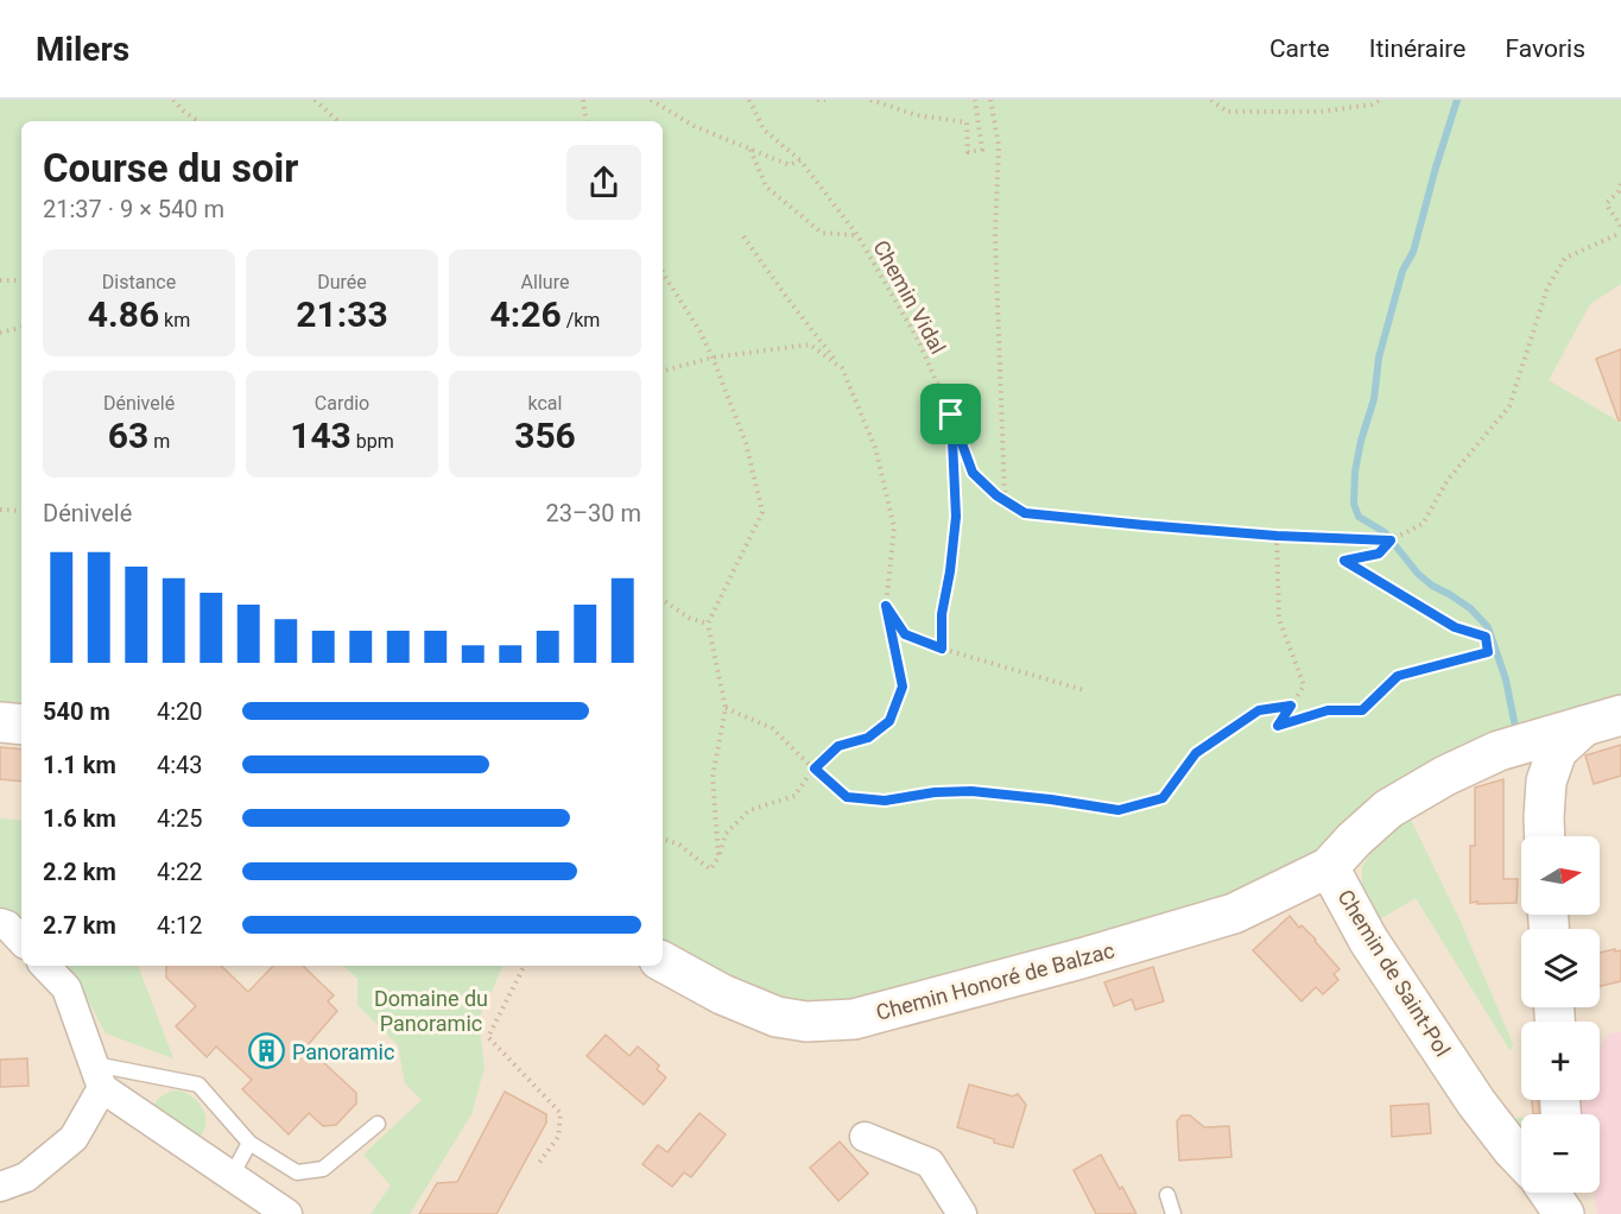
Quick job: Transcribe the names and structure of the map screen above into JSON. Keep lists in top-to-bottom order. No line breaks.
{"streets":{"main road":["Chemin de Saint-Pol","Chemin Honoré de Balzac"],"path":["Chemin Vidal"]},"crossings":[["Chemin de Saint-Pol","Chemin Honoré de Balzac"]],"parks":["Domaine du Panoramic"],"places":{"building":["Panoramic"]},"north":"right","page":{"header":"Milers","nav":["Carte","Itinéraire","Favoris"],"heading":["Course du soir","21:37 · 9 × 540 m"],"stats":[["Distance","4.86 km"],["Durée","21:33"],["Allure","4:26 /km"],["Dénivelé","63 m"],["Cardio","143 bpm"],["kcal","356"]],"chart":["Dénivelé","23–30 m"],"list":[{"name":"540 m","note":"4:20"},{"name":"1.1 km","note":"4:43"},{"name":"1.6 km","note":"4:25"},{"name":"2.2 km","note":"4:22"},{"name":"2.7 km","note":"4:12"}],"map_buttons":["+","−"]}}
